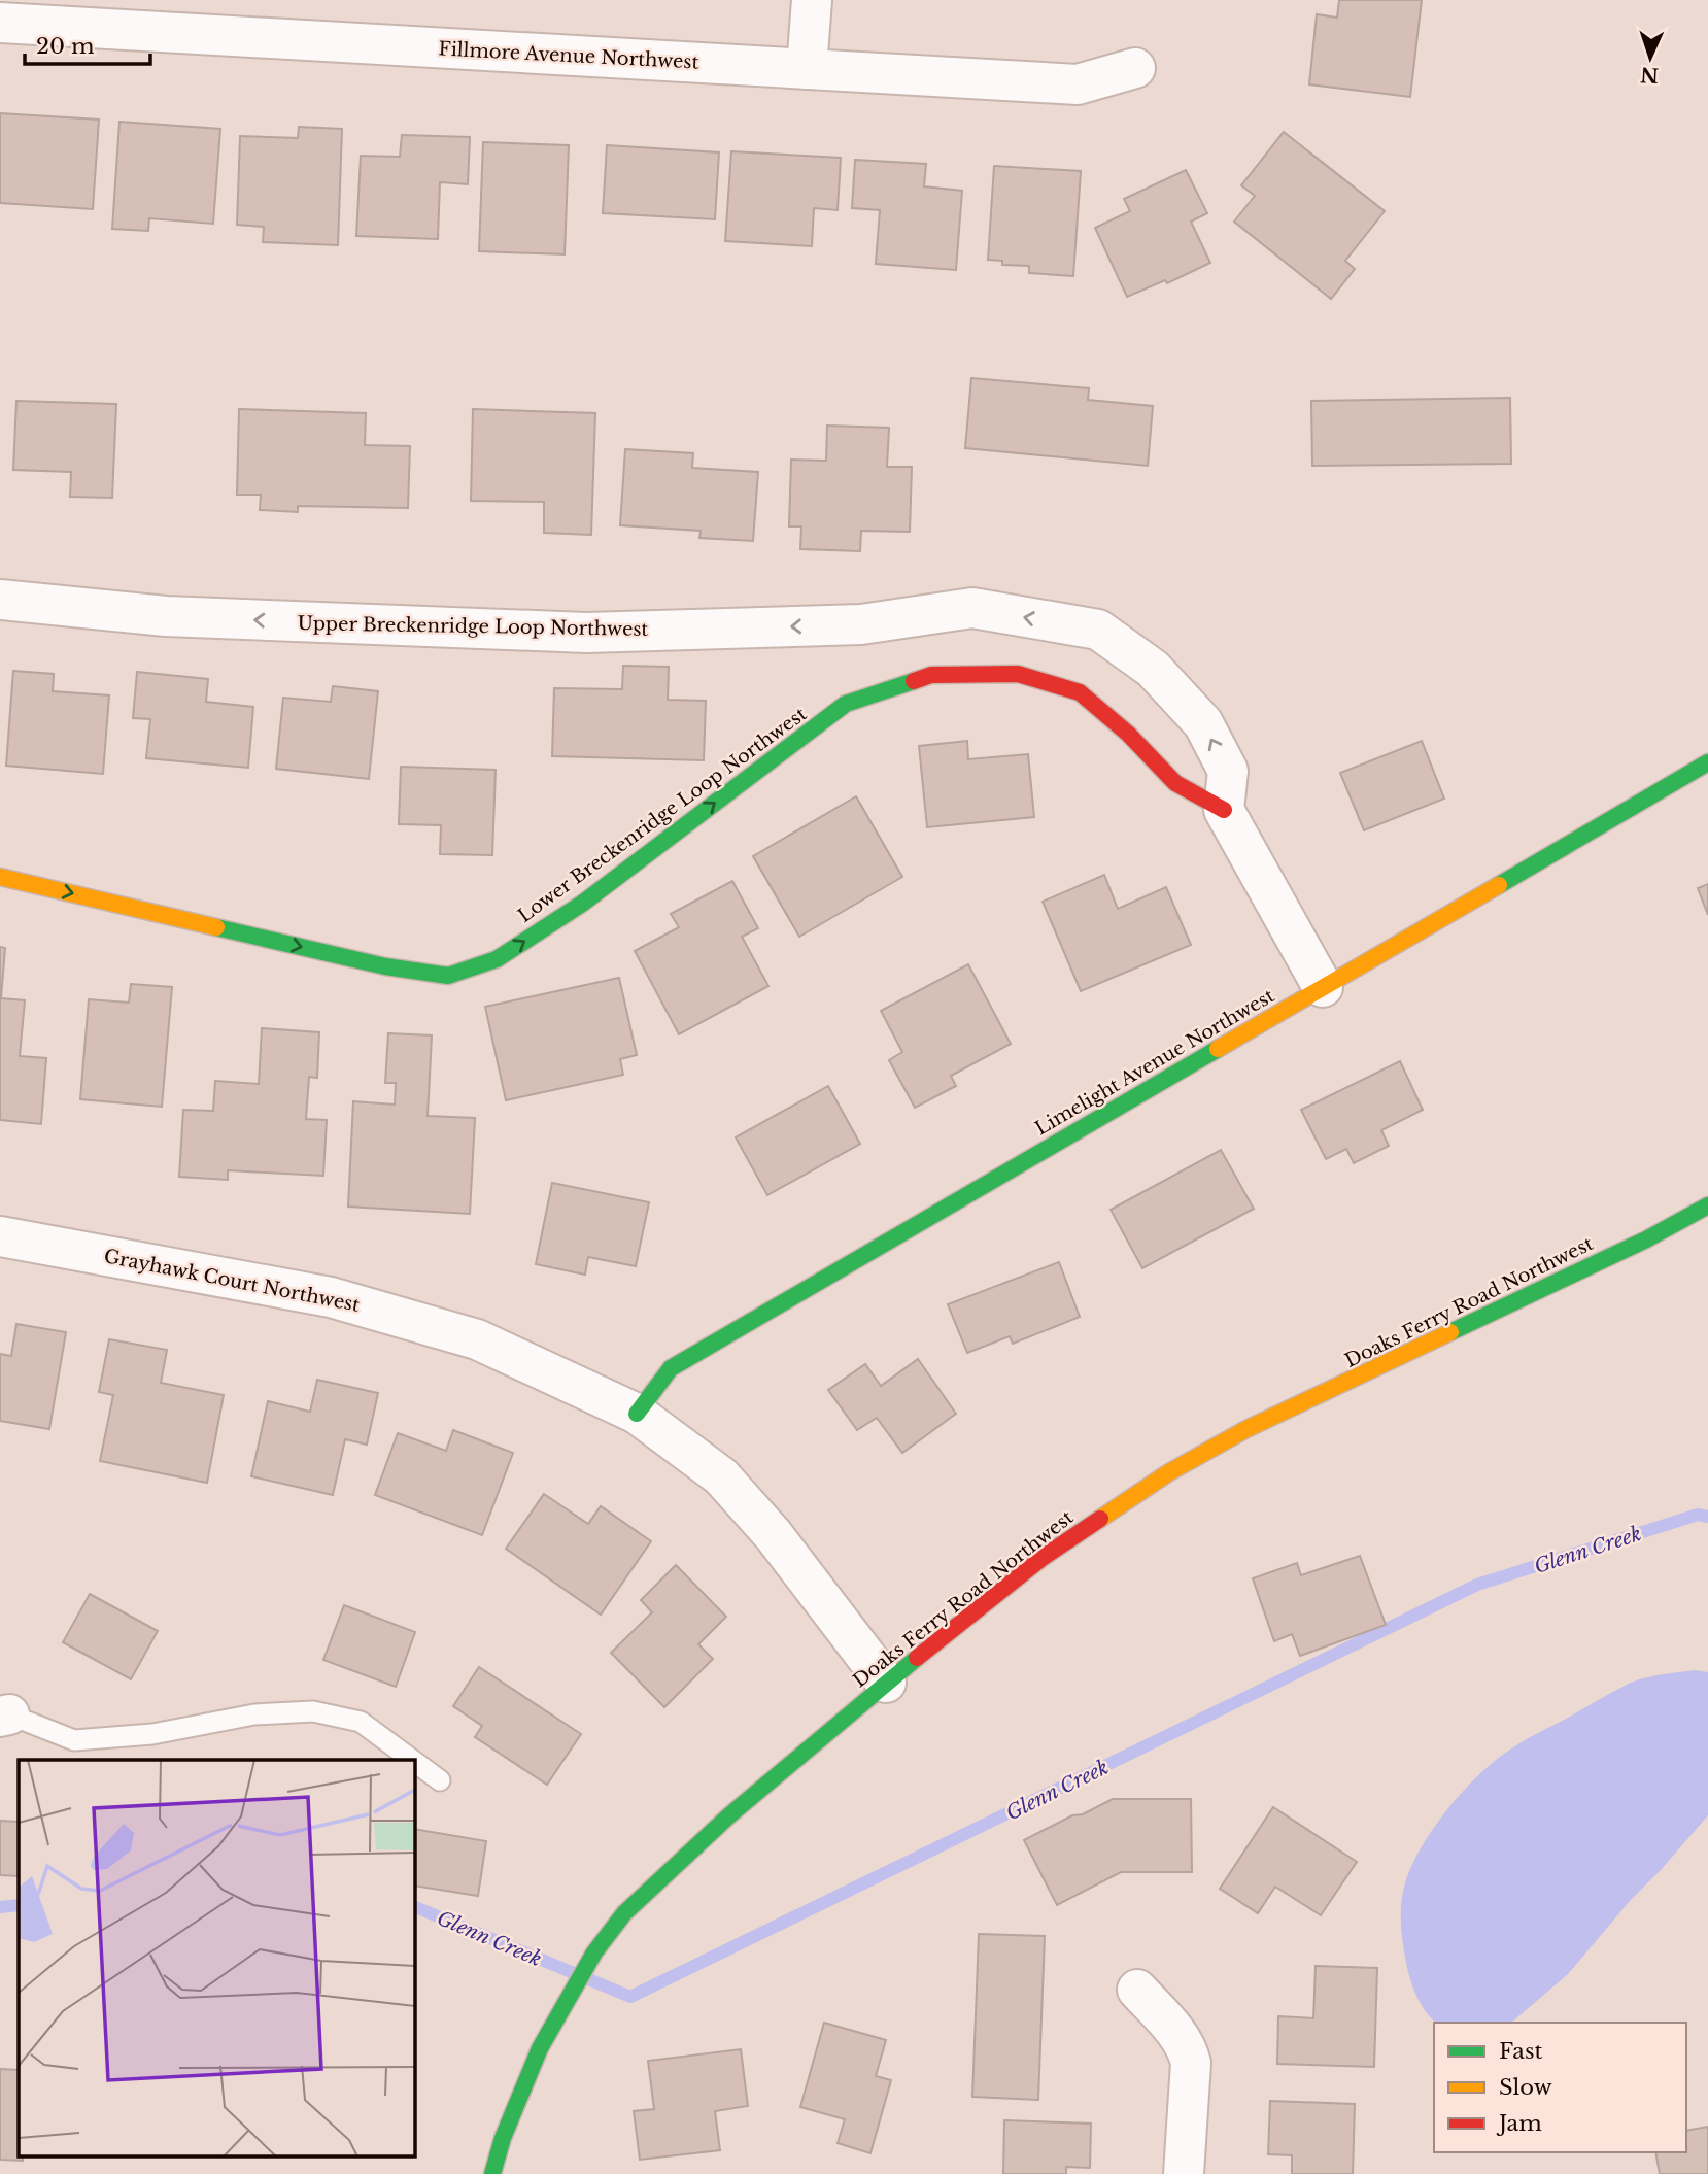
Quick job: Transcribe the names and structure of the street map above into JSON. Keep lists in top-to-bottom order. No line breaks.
{"streets":{"street":["Fillmore Avenue Northwest","Upper Breckenridge Loop Northwest","Lower Breckenridge Loop Northwest","Limelight Avenue Northwest","Grayhawk Court Northwest","Doaks Ferry Road Northwest"]},"crossings":[["Upper Breckenridge Loop Northwest","Lower Breckenridge Loop Northwest"],["Limelight Avenue Northwest","Grayhawk Court Northwest"],["Grayhawk Court Northwest","Doaks Ferry Road Northwest"]],"one_way":["Upper Breckenridge Loop Northwest","Lower Breckenridge Loop Northwest"],"water":["Glenn Creek"],"legend":["Fast","Slow","Jam"],"scale_bar":"20 m","north":"bottom"}
